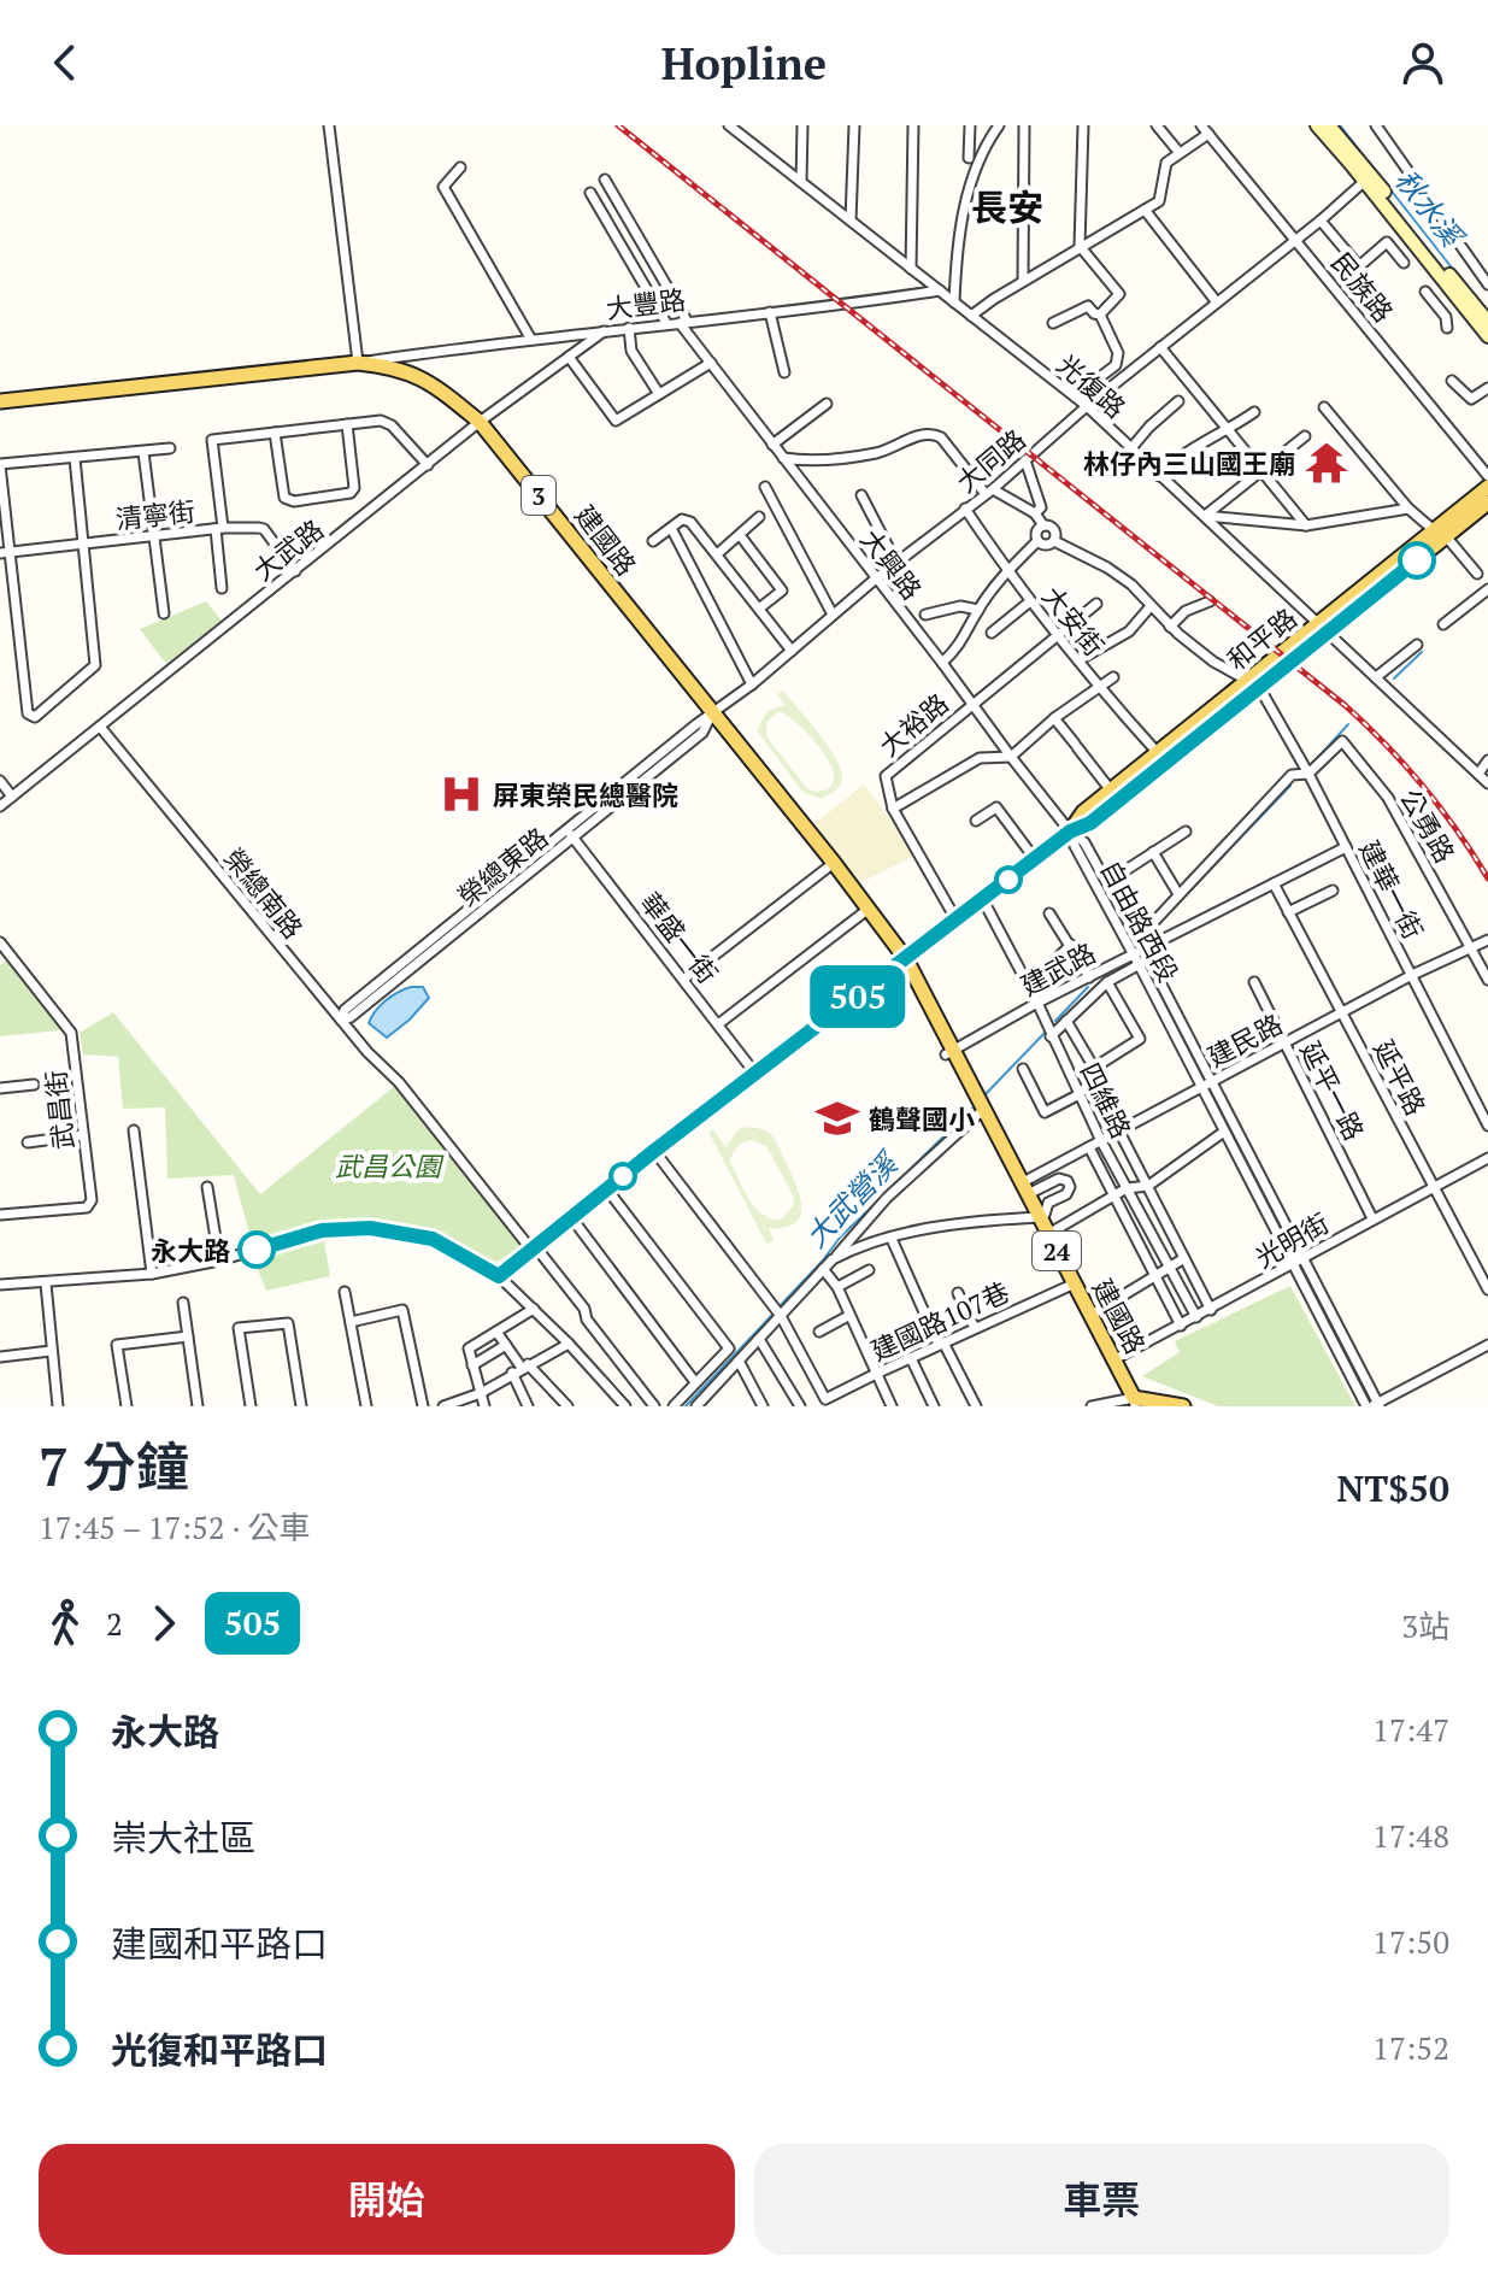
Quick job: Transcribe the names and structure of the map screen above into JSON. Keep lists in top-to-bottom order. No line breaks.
{"streets":{"main road":["3","建國路","和平路","24"],"street":["民族路","大豐路","光復路","大同路","清寧街","大武路","大興路","大安街","大裕路","公勇路","榮總東路","建華一街","榮總南路","自由路西段","華盛一街","建武路","建民路","延平路","延平一路","四維路","武昌街","光明街","建國路107巷"]},"crossings":[["民族路","大同路"],["大豐路","光復路"],["大豐路","建國路"],["大豐路","大武路"],["大豐路","大興路"],["光復路","大同路"],["光復路","和平路"],["大同路","建國路"],["大同路","大興路"],["大同路","大安街"],["大同路","榮總東路"],["清寧街","大武路"],["建國路","大武路"],["建國路","和平路"],["建國路","榮總東路"],["建國路","建武路"],["建國路","建民路"],["建國路","光明街"],["建國路","建國路107巷"],["大武路","榮總南路"],["大興路","和平路"],["大興路","大裕路"],["大興路","自由路西段"],["大安街","和平路"],["大安街","大裕路"],["和平路","建華一街"],["和平路","自由路西段"],["和平路","四維路"],["公勇路","建華一街"],["公勇路","建民路"],["榮總東路","榮總南路"],["榮總東路","華盛一街"],["建華一街","建武路"],["建華一街","建民路"],["自由路西段","建武路"],["自由路西段","建民路"],["自由路西段","光明街"],["建武路","延平路"],["建武路","四維路"],["建民路","延平路"],["建民路","延平一路"],["建民路","四維路"],["延平路","光明街"],["延平一路","光明街"],["四維路","光明街"]],"districts":["長安"],"water":["秋水溪","大武營溪"],"parks":["武昌公園"],"places":{"temple":["林仔內三山國王廟"],"hospital":["屏東榮民總醫院"],"school or university":["鶴聲國小"],"other":["永大路"]},"lines":["bus line 505"],"page":{"header":"Hopline","on_map":"505","heading":["7 分鐘","17:45 – 17:52 · 公車","NT$50"],"legs":["2","505","3站"],"list":[{"name":"永大路","value":"17:47"},{"name":"崇大社區","value":"17:48"},{"name":"建國和平路口","value":"17:50"},{"name":"光復和平路口","value":"17:52"}],"buttons":["開始","車票"]}}
